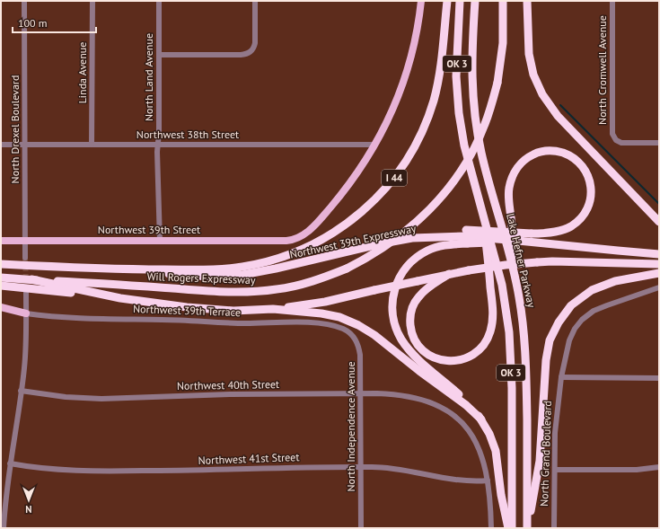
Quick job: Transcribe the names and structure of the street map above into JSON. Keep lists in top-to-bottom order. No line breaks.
{"streets":{"highway":["OK 3","I 44","Northwest 39th Expressway","Lake Hefner Parkway","Will Rogers Expressway"],"main road":["Northwest 39th Street"],"street":["North Cromwell Avenue","Linda Avenue","North Land Avenue","North Drexel Boulevard","Northwest 38th Street","Northwest 39th Terrace","Northwest 40th Street","North Independence Avenue","North Grand Boulevard","Northwest 41st Street"]},"crossings":[["Linda Avenue","Northwest 38th Street"],["North Land Avenue","Northwest 38th Street"],["North Land Avenue","Northwest 39th Street"],["North Drexel Boulevard","Northwest 38th Street"],["North Drexel Boulevard","Northwest 39th Street"],["Northwest 38th Street","Northwest 39th Street"],["Northwest 39th Expressway","Will Rogers Expressway"],["Northwest 39th Terrace","North Independence Avenue"],["Northwest 40th Street","North Independence Avenue"],["Northwest 40th Street","Northwest 41st Street"],["North Independence Avenue","Northwest 41st Street"]],"scale_bar":"100 m","north":"bottom"}
